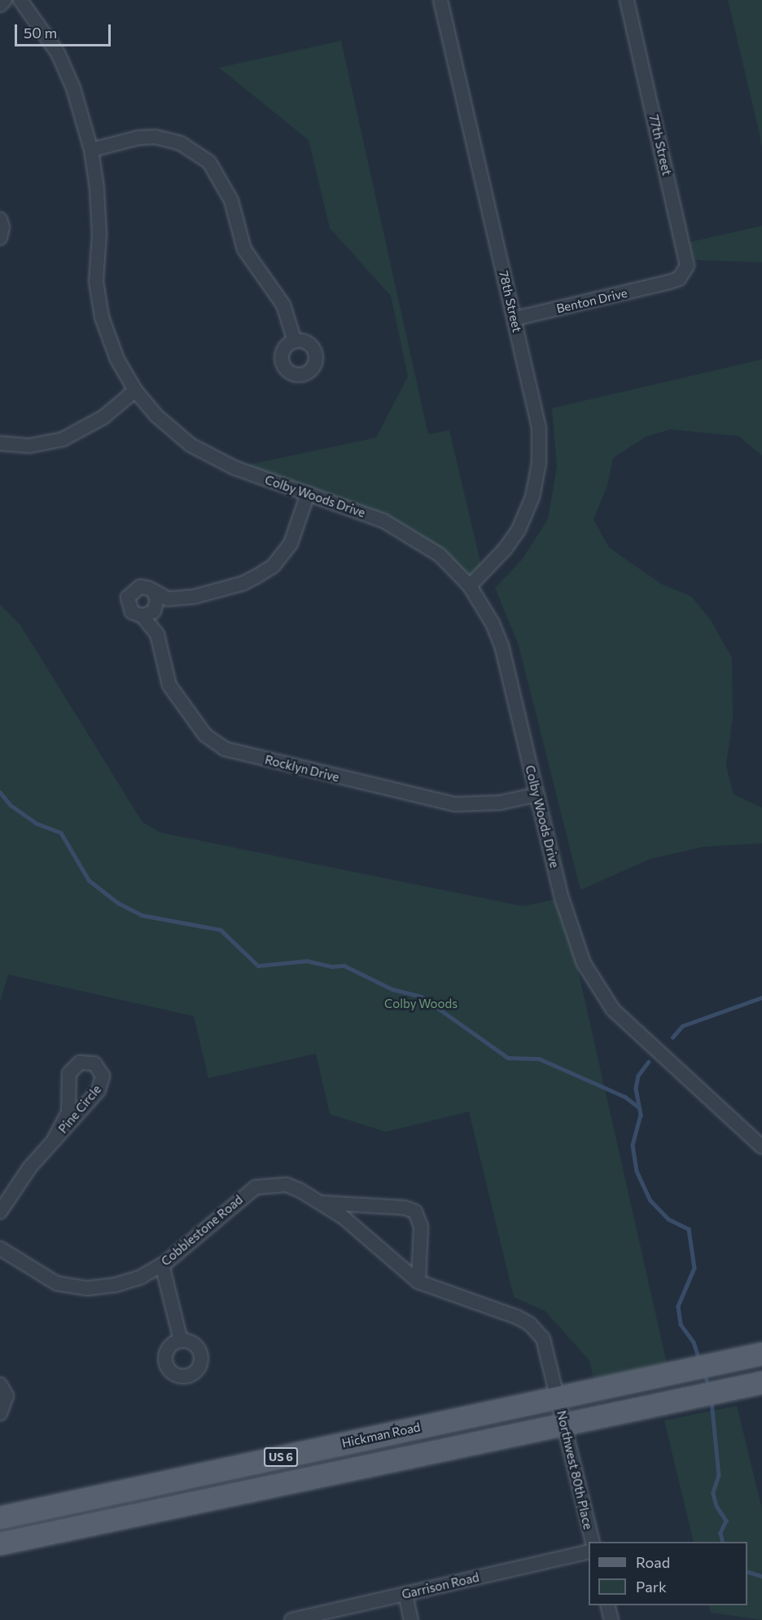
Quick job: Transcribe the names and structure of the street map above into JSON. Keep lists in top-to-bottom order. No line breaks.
{"streets":{"main road":["Hickman Road","US 6"],"street":["77th Street","Benton Drive","78th Street","Colby Woods Drive","Rocklyn Drive","Pine Circle","Cobblestone Road","Northwest 80th Place","Garrison Road"]},"crossings":[["77th Street","Benton Drive"],["Benton Drive","78th Street"],["78th Street","Colby Woods Drive"],["Colby Woods Drive","Rocklyn Drive"],["Cobblestone Road","Hickman Road"],["Cobblestone Road","Northwest 80th Place"],["Hickman Road","Northwest 80th Place"],["US 6","Northwest 80th Place"]],"parks":["Colby Woods"],"legend":["Road","Park"],"scale_bar":"50 m"}
